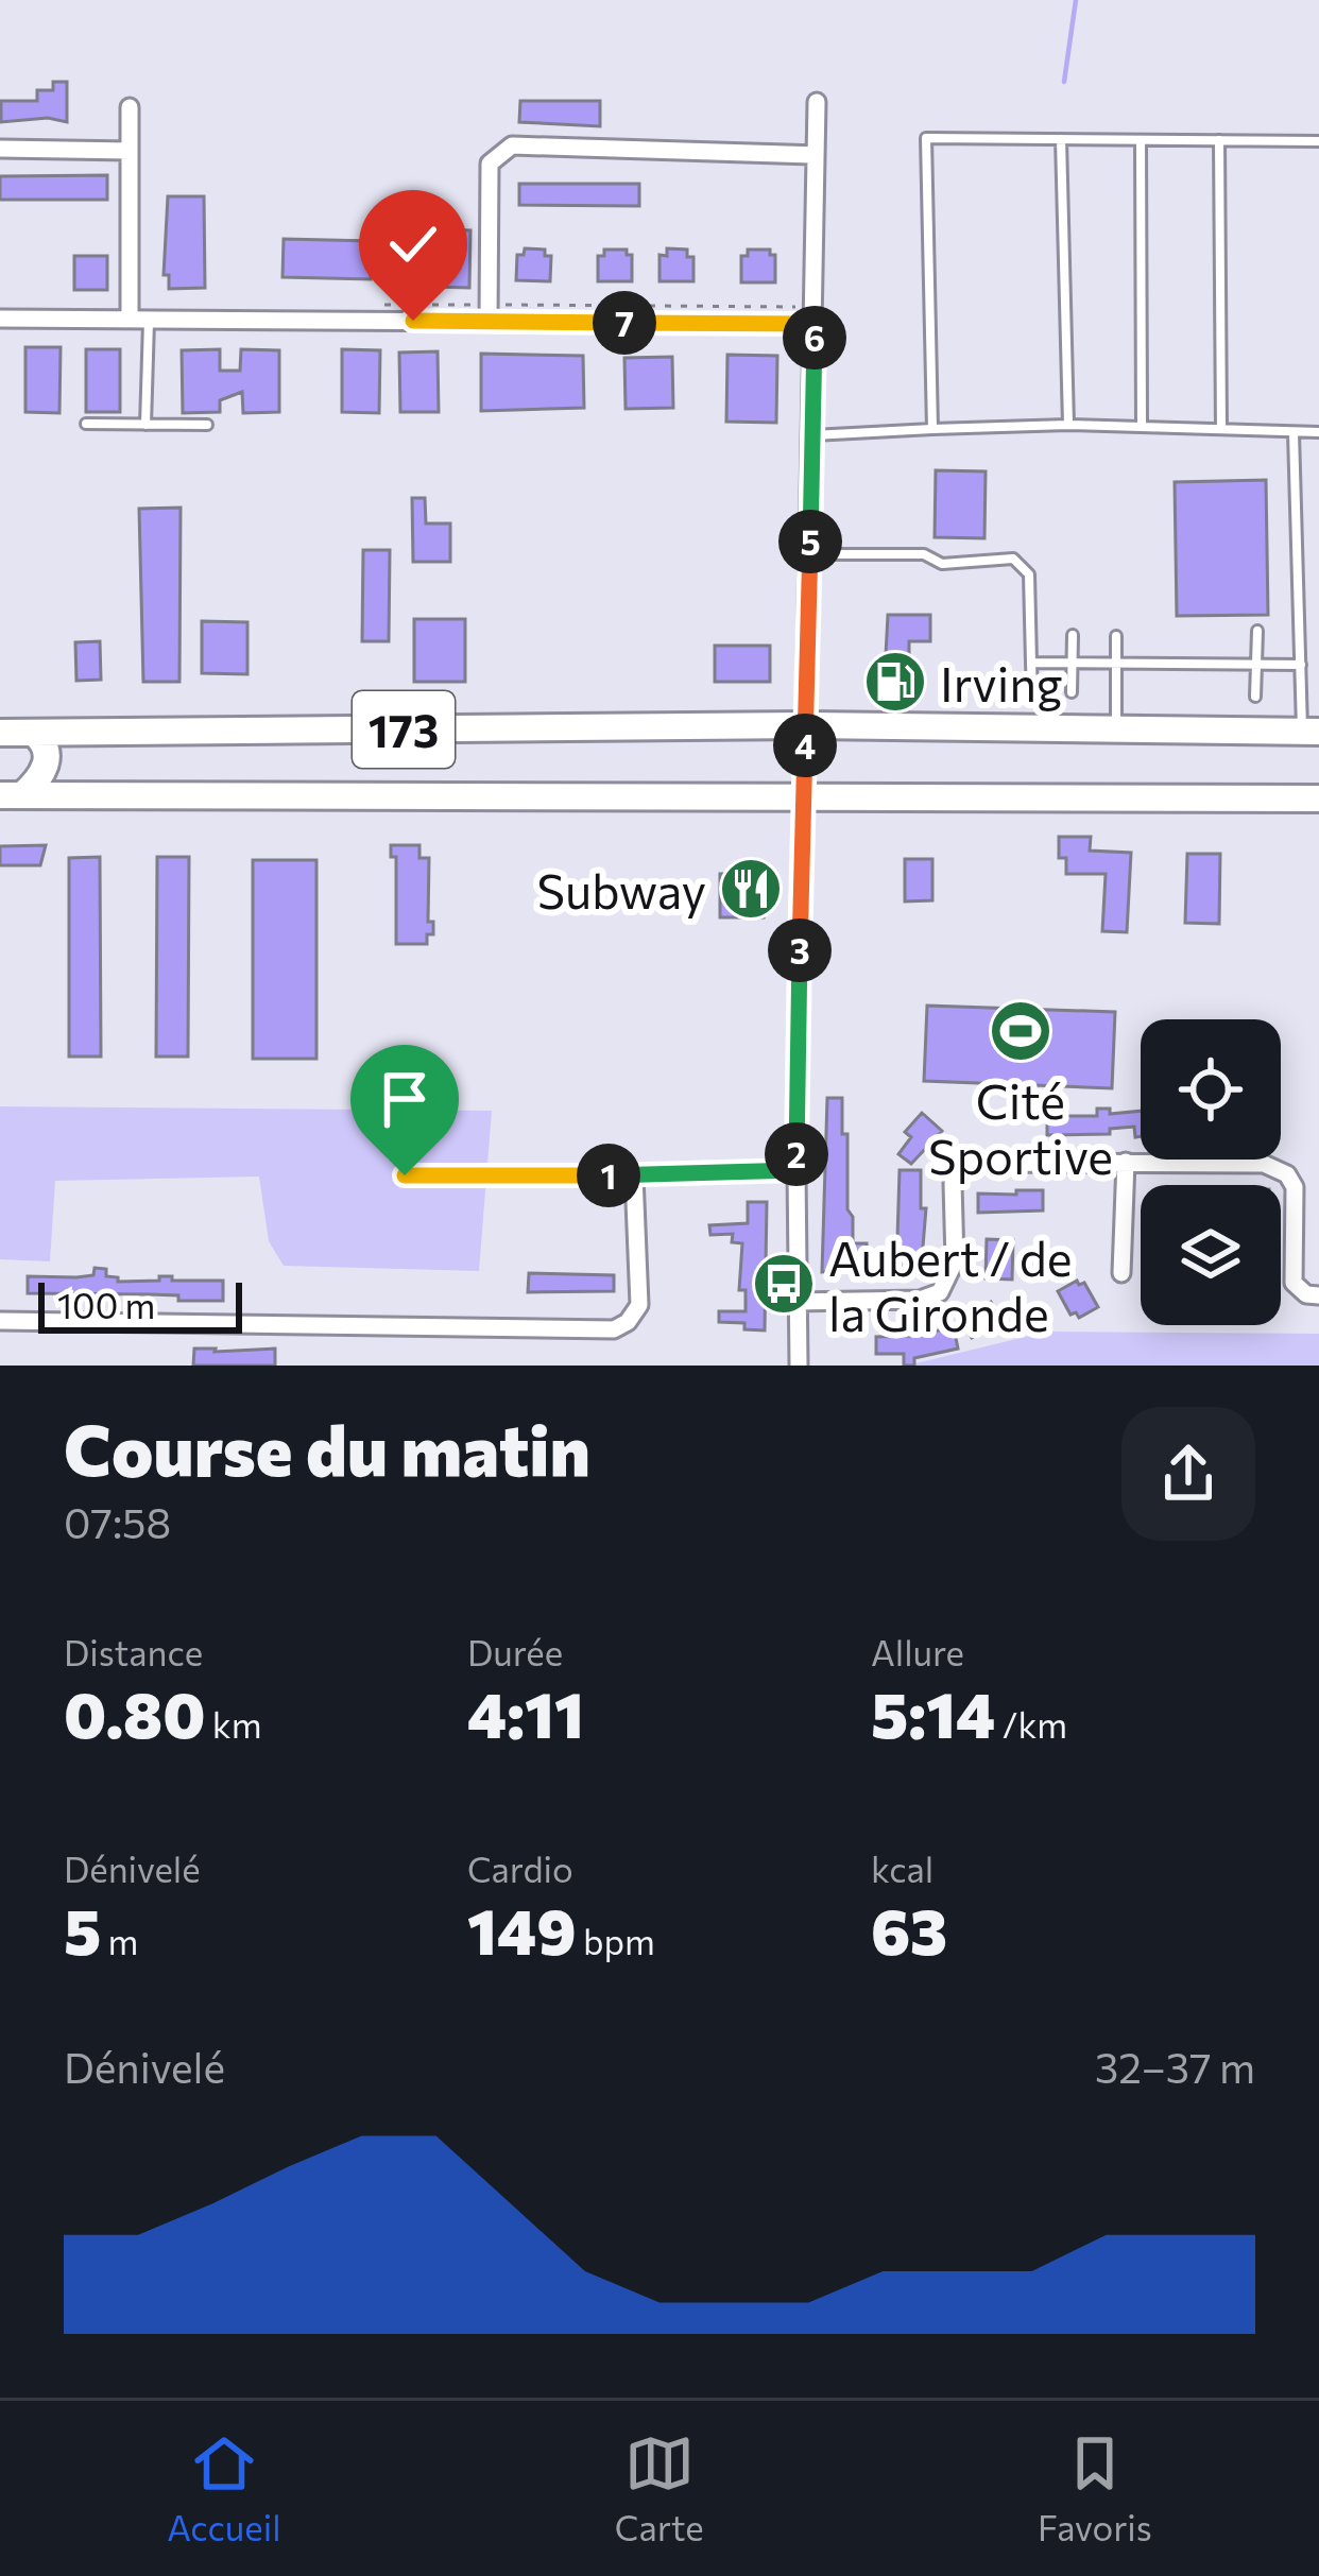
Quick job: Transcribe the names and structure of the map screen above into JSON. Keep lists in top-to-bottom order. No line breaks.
{"streets":{"main road":["173"]},"places":{"fuel station":["Irving"],"restaurant":["Subway"],"sports":["Cité Sportive"],"bus stop":["Aubert / de la Gironde"]},"scale_bar":"100 m","page":{"pins":["7","6","5","4","3","2","1"],"scale":"100 m","heading":["Course du matin","07:58"],"stats":[["Distance","0.80 km"],["Durée","4:11"],["Allure","5:14 /km"],["Dénivelé","5 m"],["Cardio","149 bpm"],["kcal","63"]],"chart":["Dénivelé","32–37 m"],"tabs":["Accueil","Carte","Favoris"]}}
